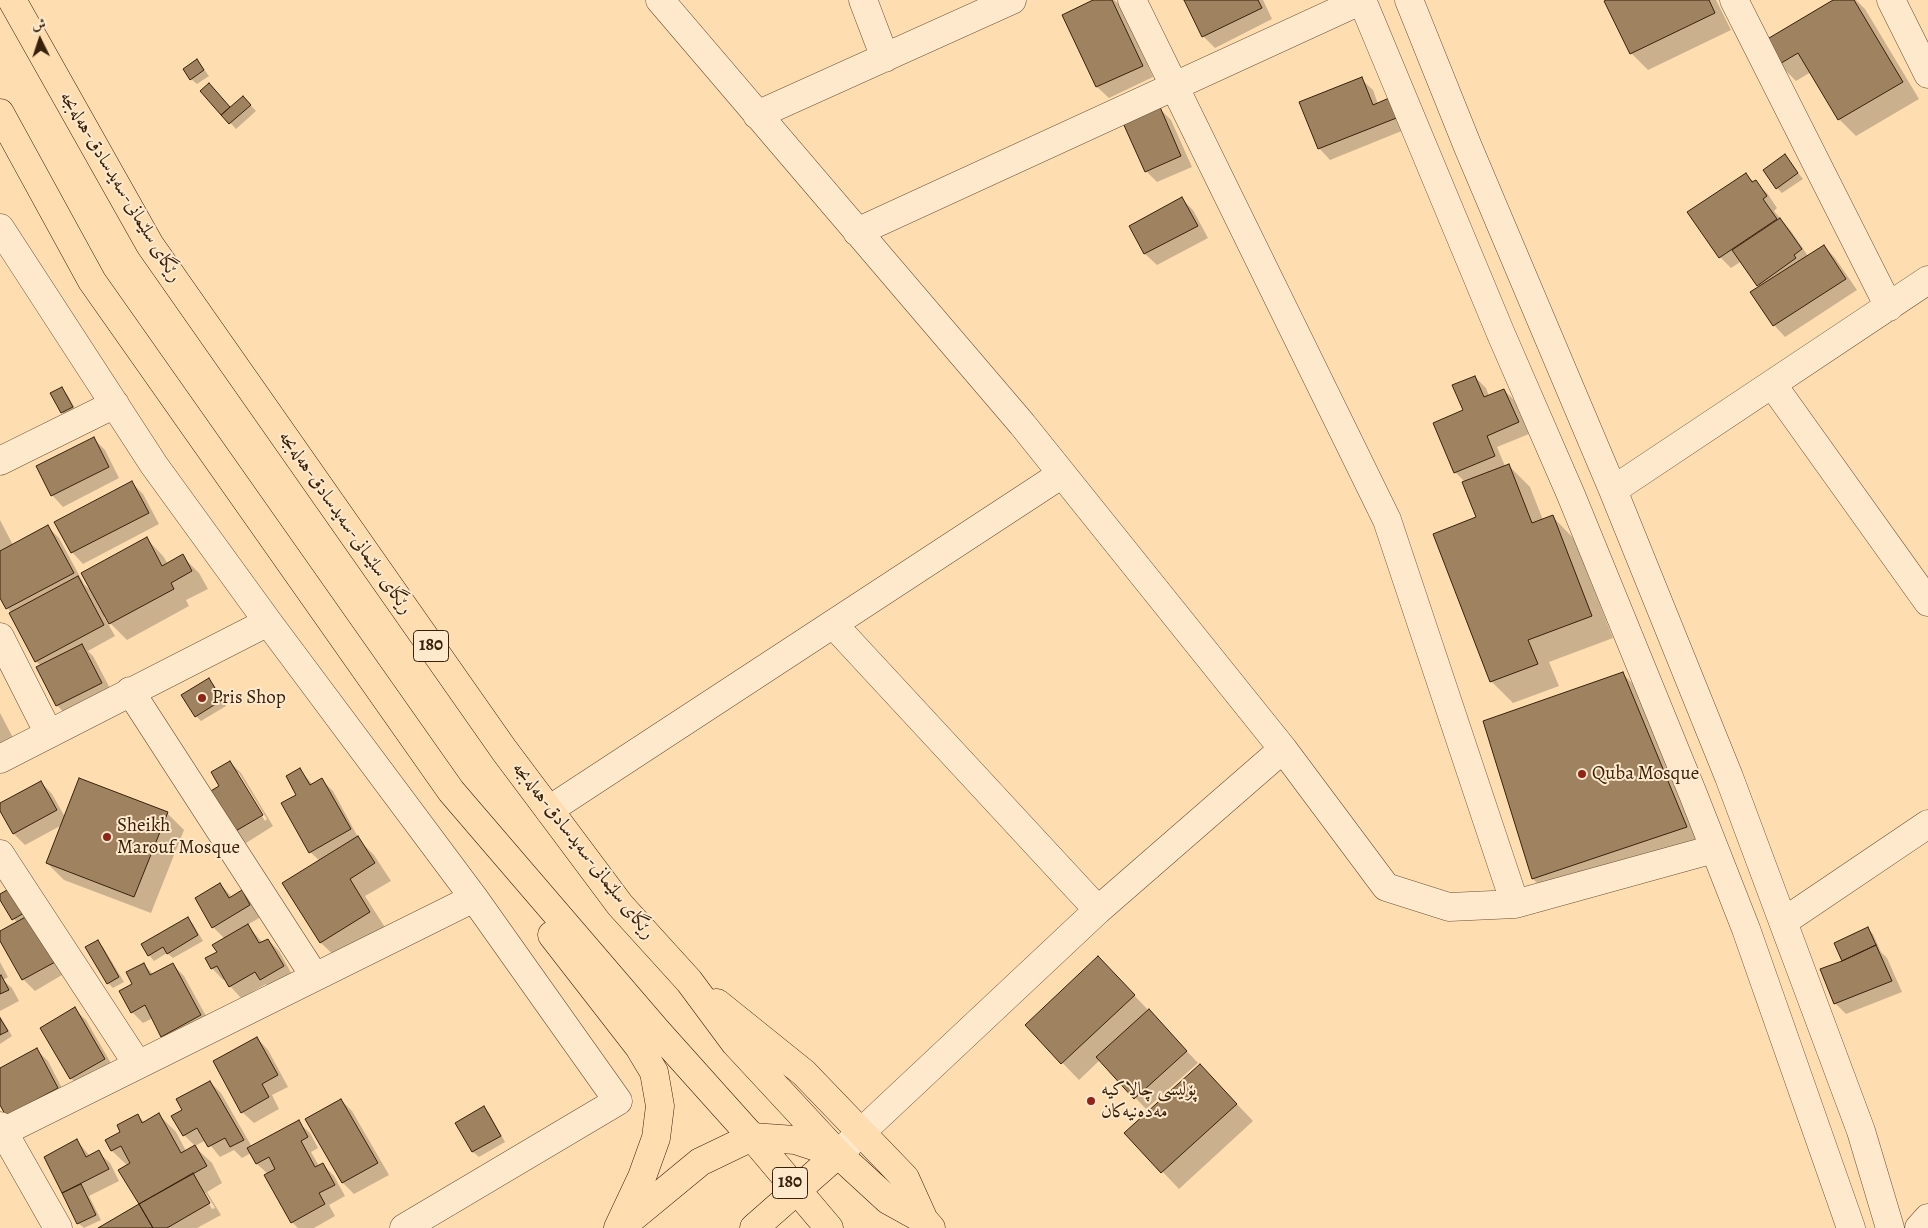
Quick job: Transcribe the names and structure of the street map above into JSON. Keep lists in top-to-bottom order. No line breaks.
{"streets":{"main road":["رێگای سلێمانی-سەیدسادق-هەلەبجە","180"]},"places":["Pris Shop","Quba Mosque","Sheikh Marouf Mosque","پۆلیسی چالاکیە مەدەنیەکان"],"north":"top"}
